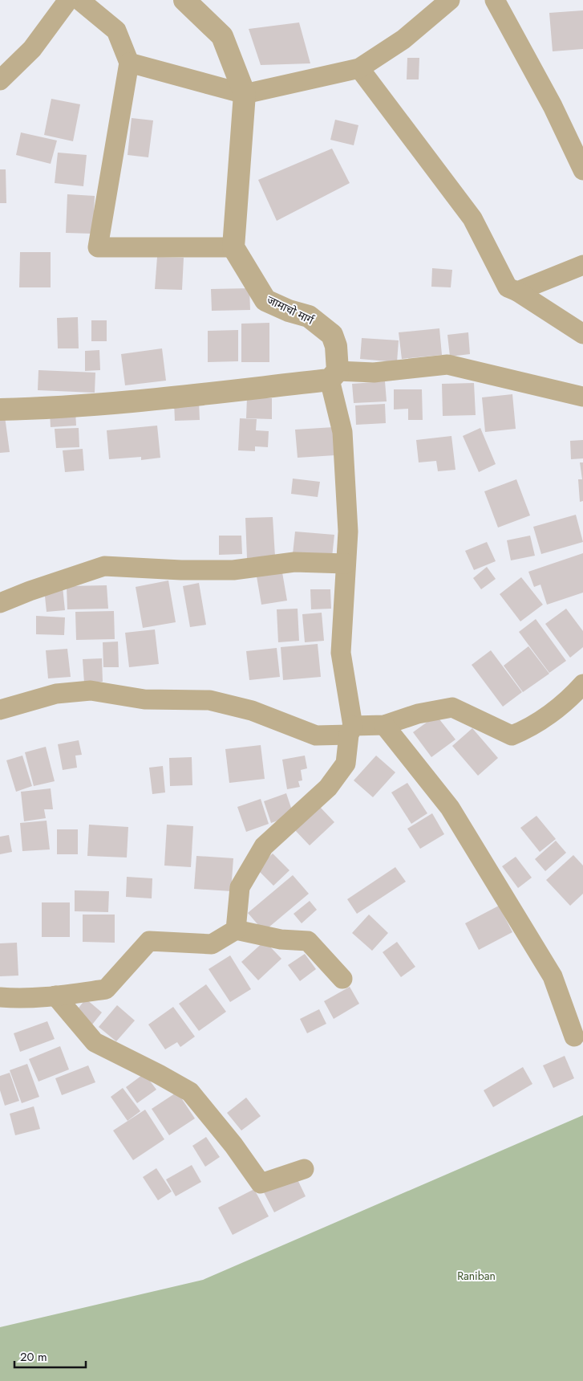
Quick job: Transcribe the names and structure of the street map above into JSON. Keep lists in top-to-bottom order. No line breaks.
{"streets":{"street":["जामाचो मार्ग"]},"parks":["Raniban"],"scale_bar":"20 m"}
